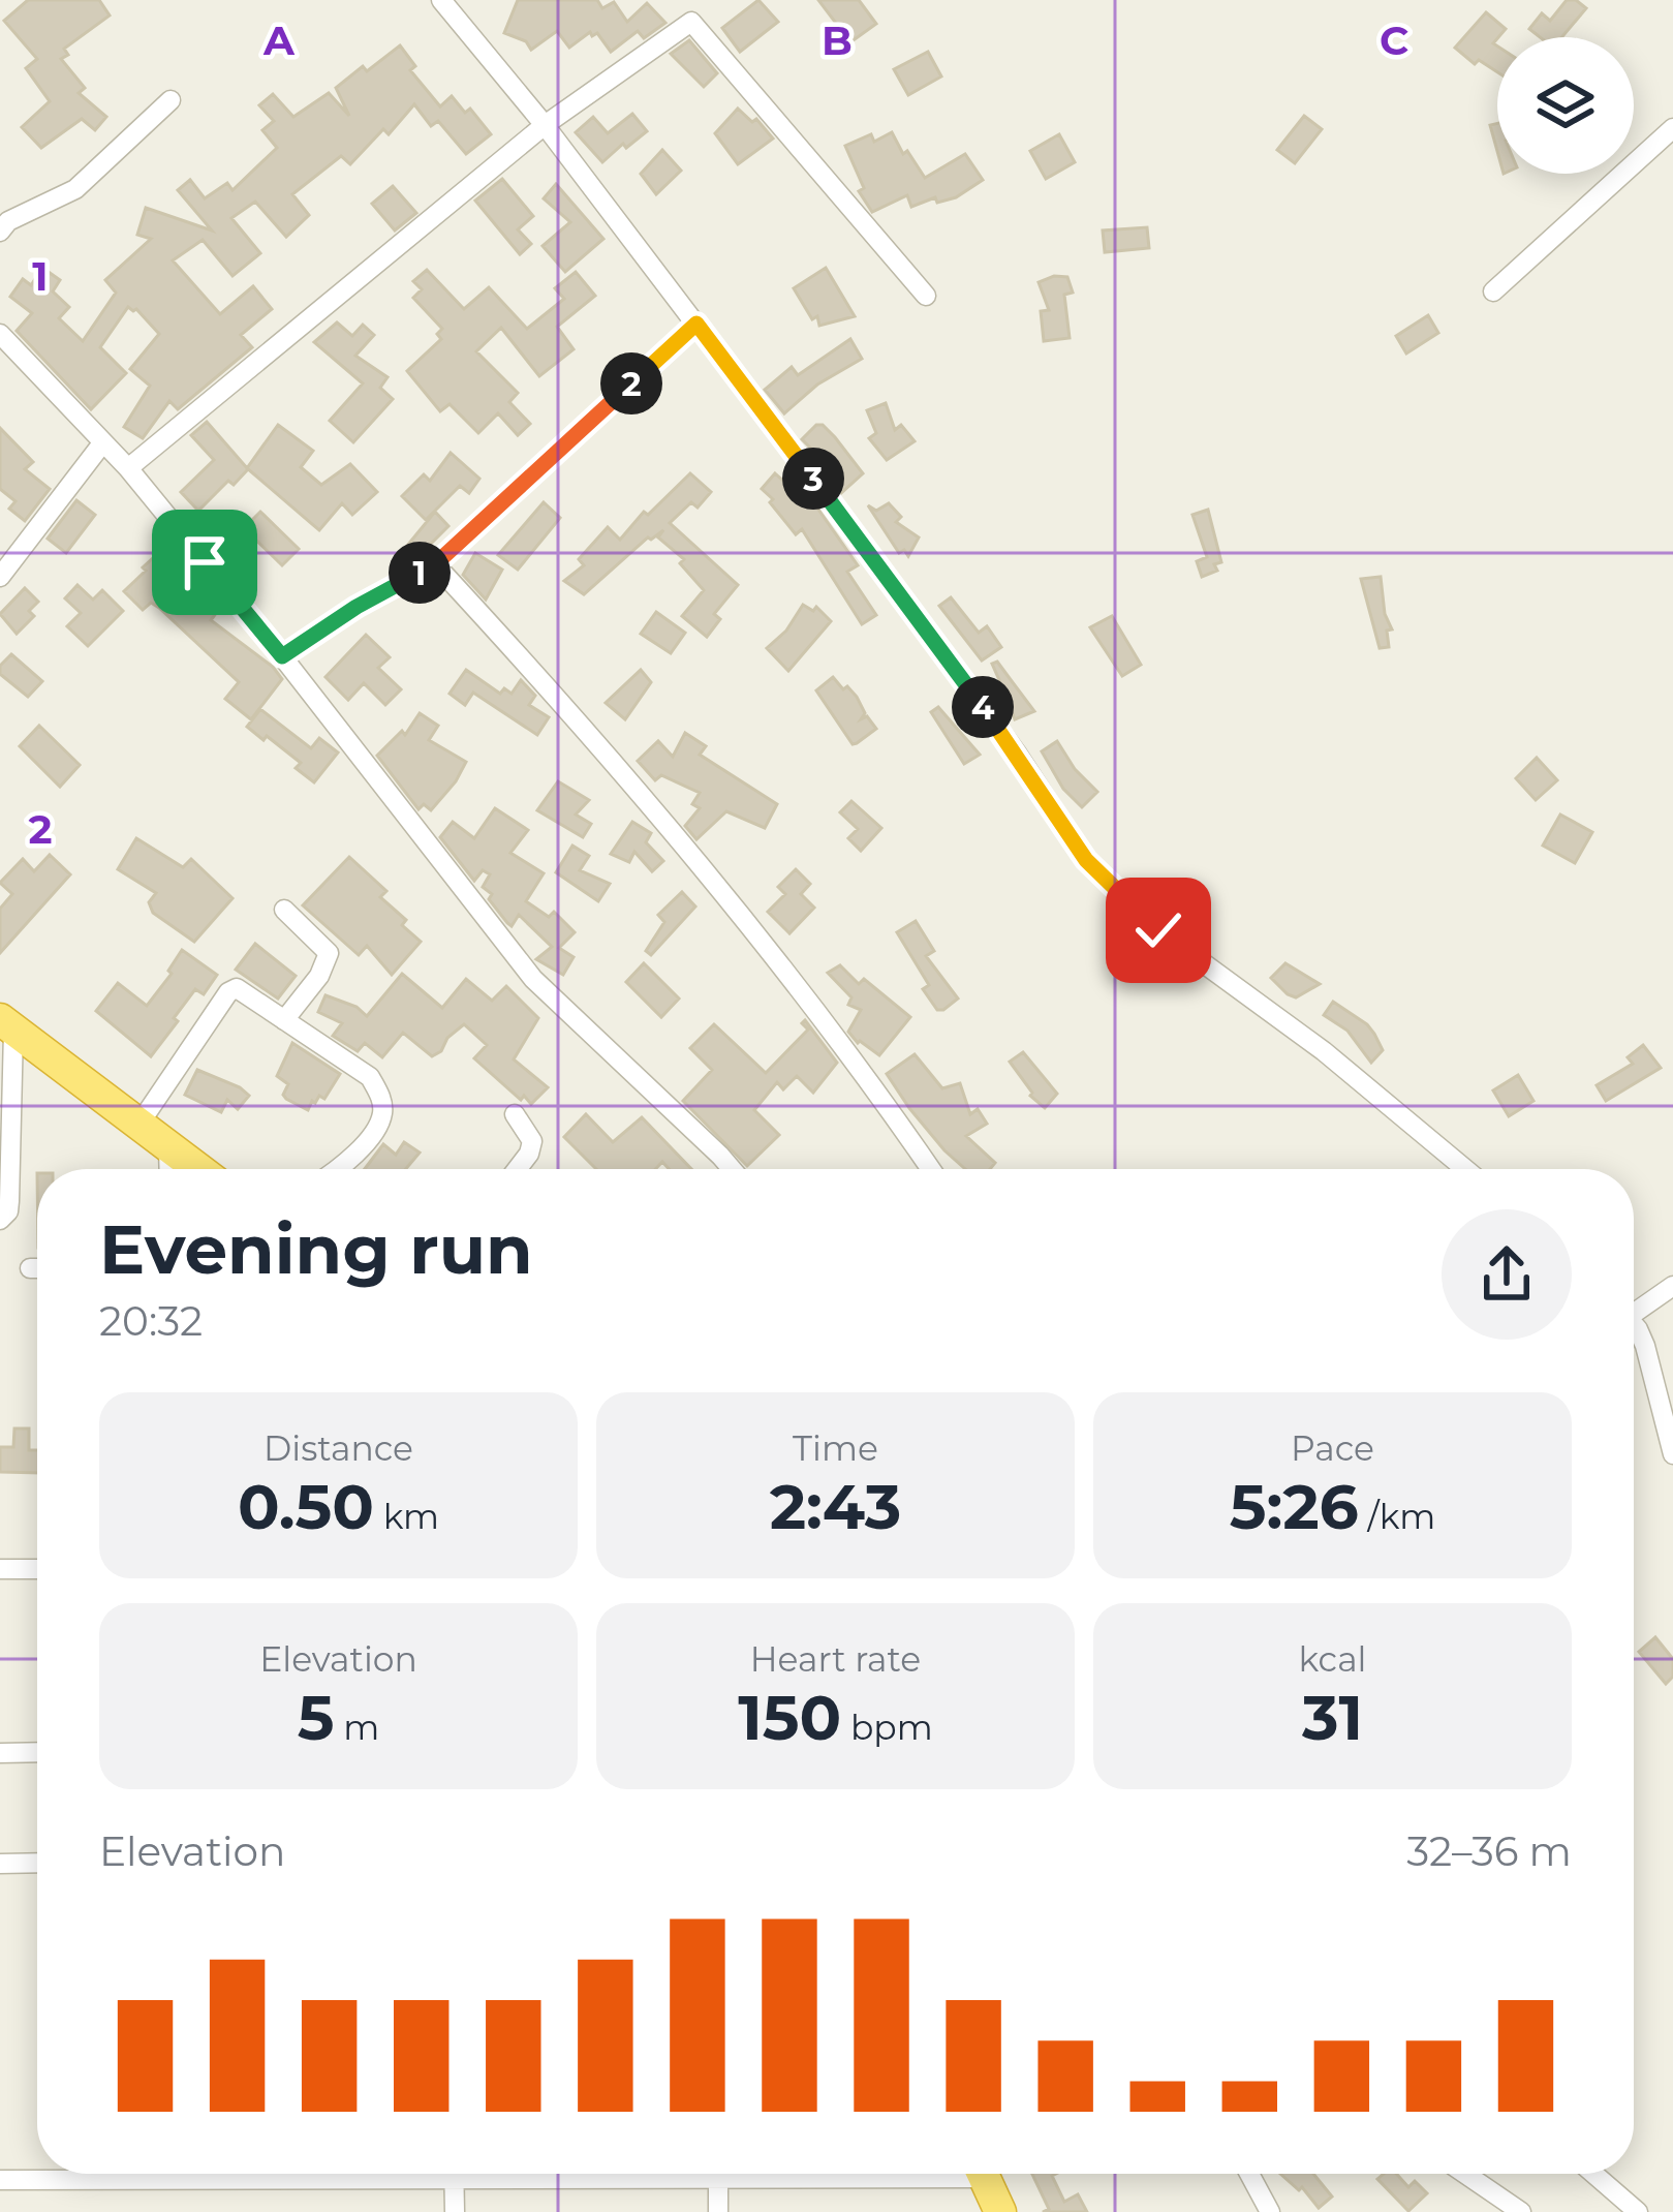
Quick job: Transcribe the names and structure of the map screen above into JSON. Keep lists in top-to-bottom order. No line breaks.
{"page":{"pins":["2","3","1","4"],"heading":["Evening run","20:32"],"stats":[["Distance","0.50 km"],["Time","2:43"],["Pace","5:26 /km"],["Elevation","5 m"],["Heart rate","150 bpm"],["kcal","31"]],"chart":["Elevation","32–36 m"]},"grid":{"columns":["A","B","C"],"rows":["1","2"]}}
